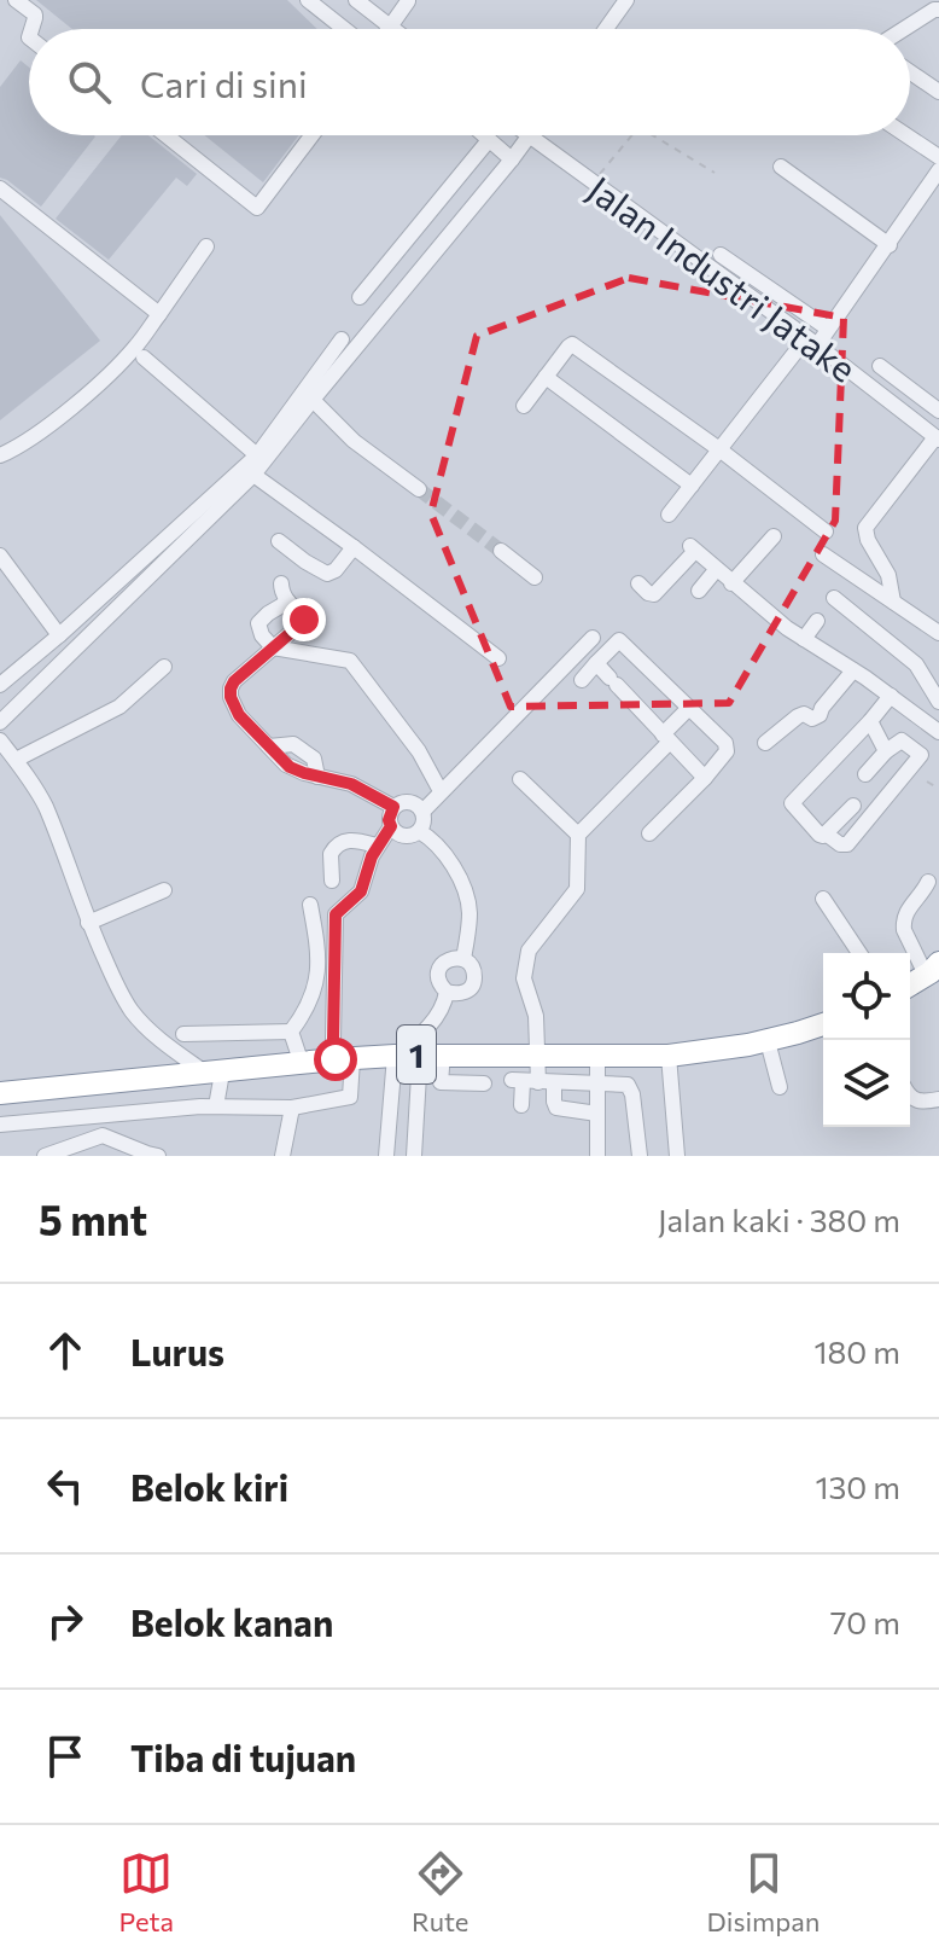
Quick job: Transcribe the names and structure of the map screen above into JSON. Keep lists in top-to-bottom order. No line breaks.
{"streets":{"highway":["1"],"street":["Jalan Industri Jatake"]},"page":{"search":"Cari di sini","heading":["5 mnt","Jalan kaki · 380 m"],"list":[["Lurus","180 m"],["Belok kiri","130 m"],["Belok kanan","70 m"],"Tiba di tujuan"],"nav":["Peta","Rute","Disimpan"]}}
